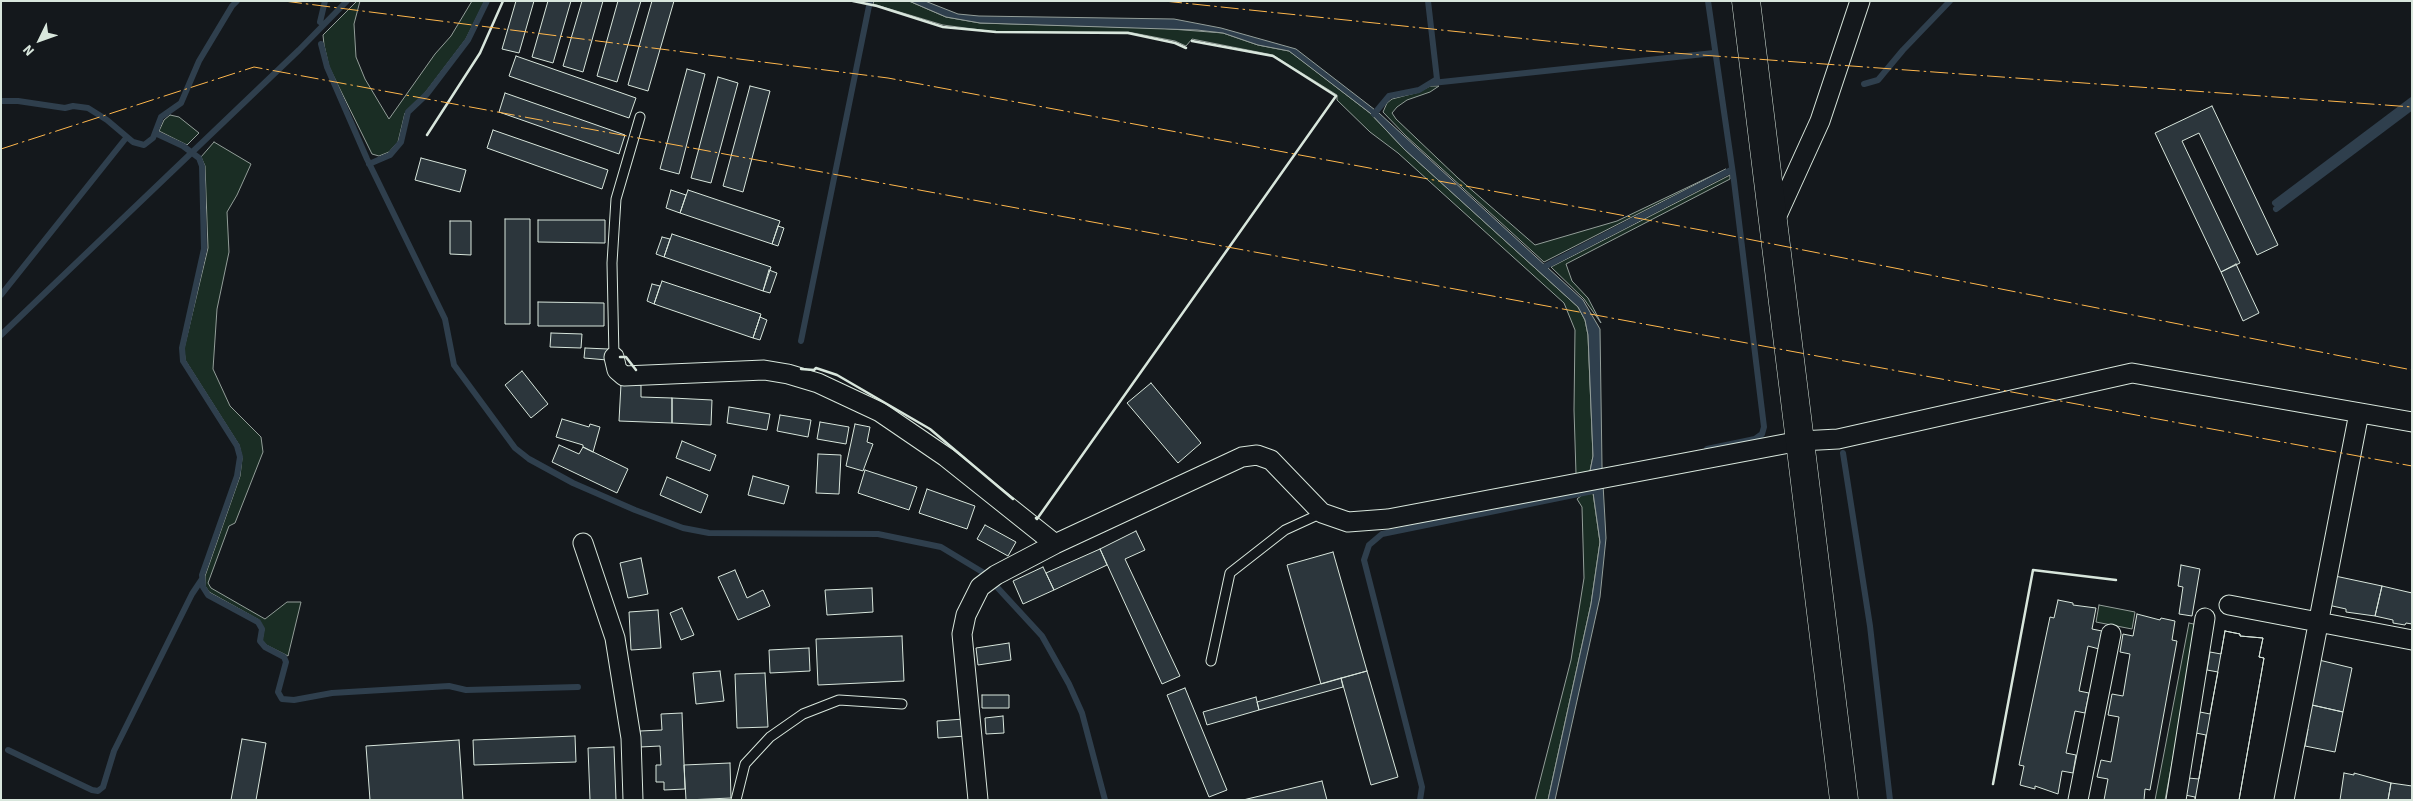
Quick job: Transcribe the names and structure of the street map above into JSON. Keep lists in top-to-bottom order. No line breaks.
{"north":"bottom left"}
